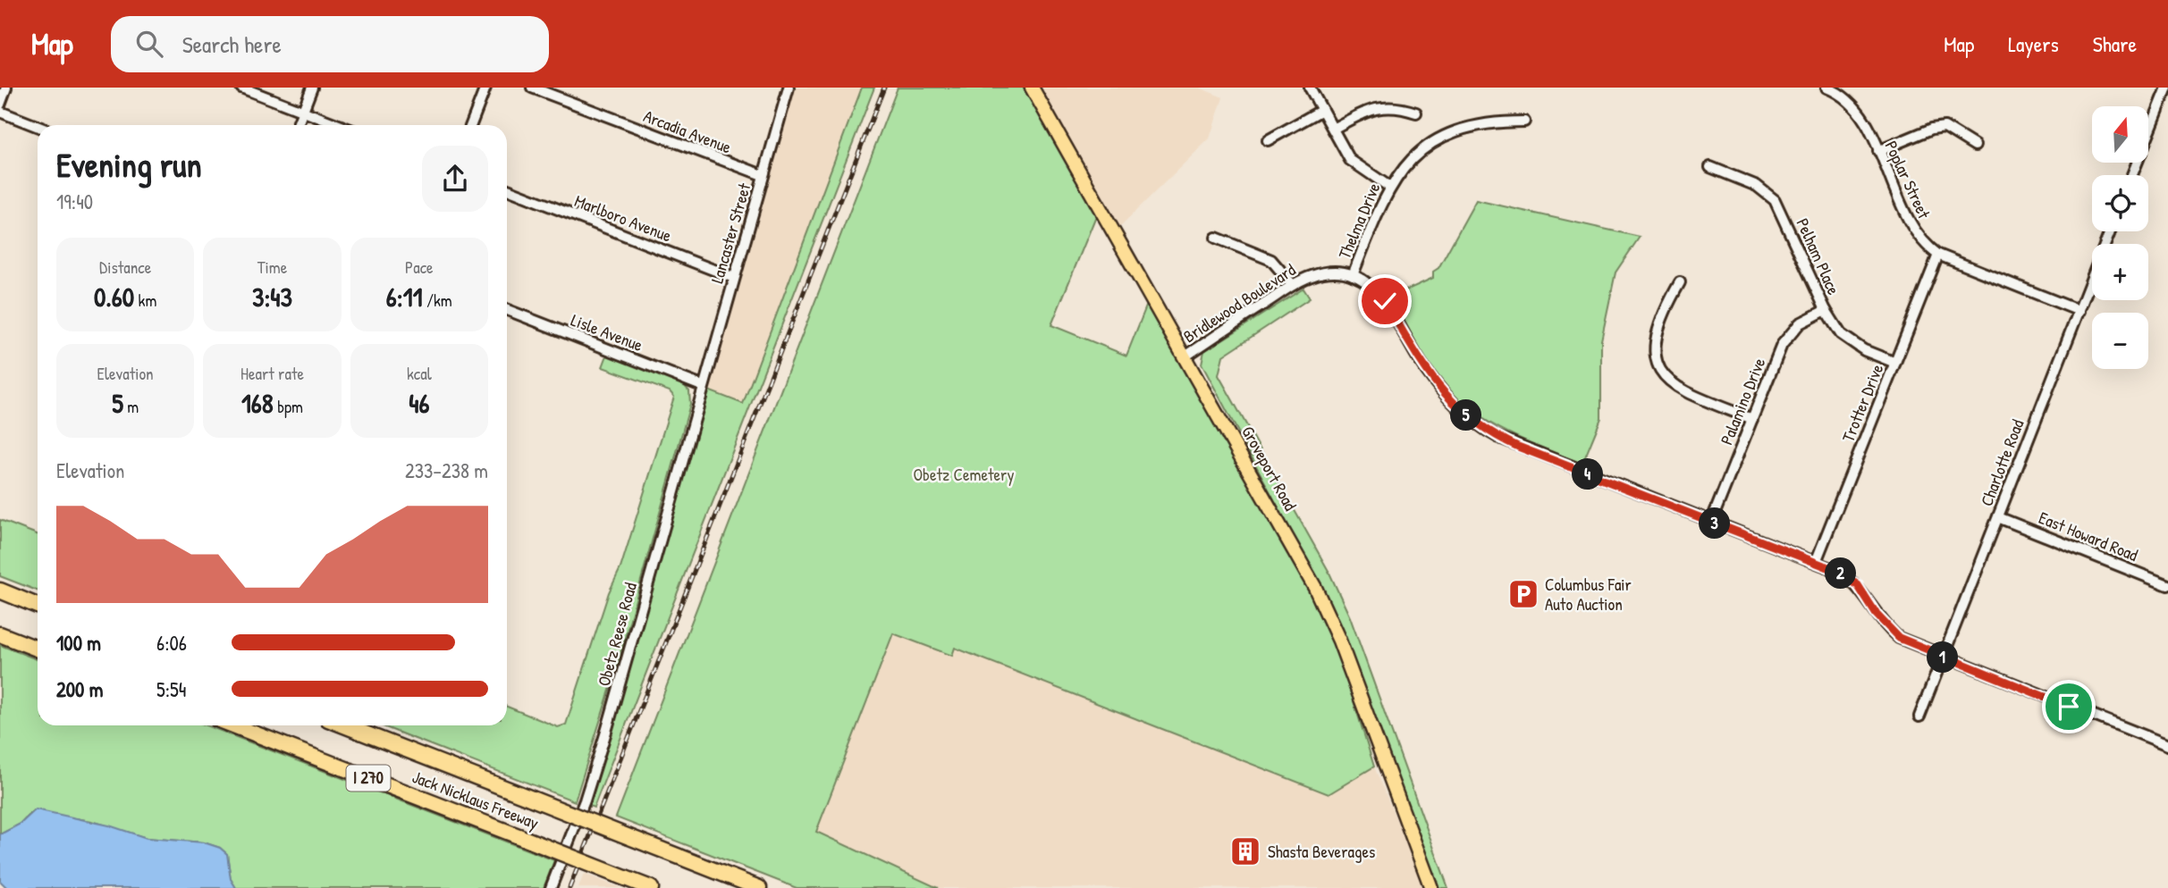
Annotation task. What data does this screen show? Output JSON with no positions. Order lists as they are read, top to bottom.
{
  "streets": {
    "highway": ["I 270", "Jack Nicklaus Freeway"],
    "main road": ["Groveport Road"],
    "street": [
      "Arcadia Avenue",
      "Poplar Street",
      "Marlboro Avenue",
      "Thelma Drive",
      "Lancaster Street",
      "Pelham Place",
      "Bridlewood Boulevard",
      "Lisle Avenue",
      "Palamino Drive",
      "Trotter Drive",
      "Charlotte Road",
      "East Howard Road",
      "Obetz Reese Road"
    ]
  },
  "crossings": [
    ["Arcadia Avenue", "Lancaster Street"],
    ["Poplar Street", "Trotter Drive"],
    ["Poplar Street", "Charlotte Road"],
    ["Marlboro Avenue", "Lancaster Street"],
    ["Thelma Drive", "Bridlewood Boulevard"],
    ["Lancaster Street", "Lisle Avenue"],
    ["Lancaster Street", "Obetz Reese Road"],
    ["Pelham Place", "Palamino Drive"],
    ["Pelham Place", "Trotter Drive"],
    ["Bridlewood Boulevard", "Groveport Road"],
    ["Lisle Avenue", "Obetz Reese Road"],
    ["Charlotte Road", "East Howard Road"]
  ],
  "parks": ["Obetz Cemetery"],
  "places": {
    "parking": ["Columbus Fair Auto Auction"],
    "building": ["Shasta Beverages"]
  },
  "north": "top",
  "page": {
    "header": "Map",
    "search": "Search here",
    "nav": ["Map", "Layers", "Share"],
    "map_buttons": ["+", "−"],
    "heading": ["Evening run", "19:40"],
    "stats": [
      ["Distance", "0.60 km"],
      ["Time", "3:43"],
      ["Pace", "6:11 /km"],
      ["Elevation", "5 m"],
      ["Heart rate", "168 bpm"],
      ["kcal", "46"]
    ],
    "pins": [
      "5",
      "4",
      "3",
      "2",
      "1"
    ],
    "chart": ["Elevation", "233–238 m"],
    "list": [
      {
        "name": "100 m",
        "note": "6:06"
      },
      {
        "name": "200 m",
        "note": "5:54"
      }
    ]
  }
}
